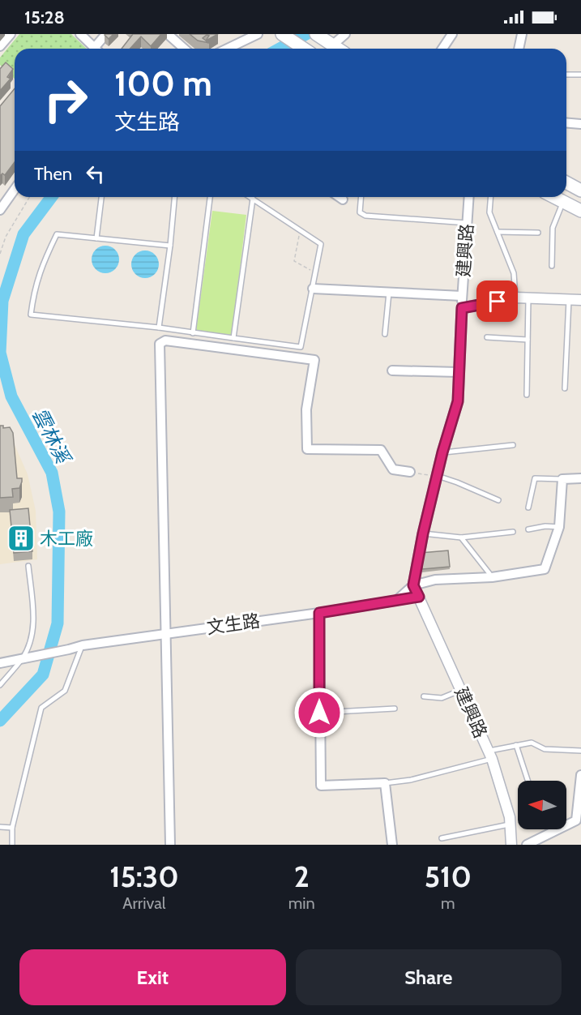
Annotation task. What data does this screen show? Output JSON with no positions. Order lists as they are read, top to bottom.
{
  "streets": {
    "street": ["建興路", "文生路"]
  },
  "crossings": [
    ["建興路", "文生路"]
  ],
  "water": ["雲林溪"],
  "places": {
    "building": ["木工廠"]
  },
  "north": "left",
  "page": {
    "status": "15:28",
    "turn": ["100 m", "文生路"],
    "then": "Then",
    "eta": [
      "15:30",
      "Arrival",
      "2",
      "min",
      "510",
      "m"
    ],
    "buttons": ["Exit", "Share"]
  }
}
